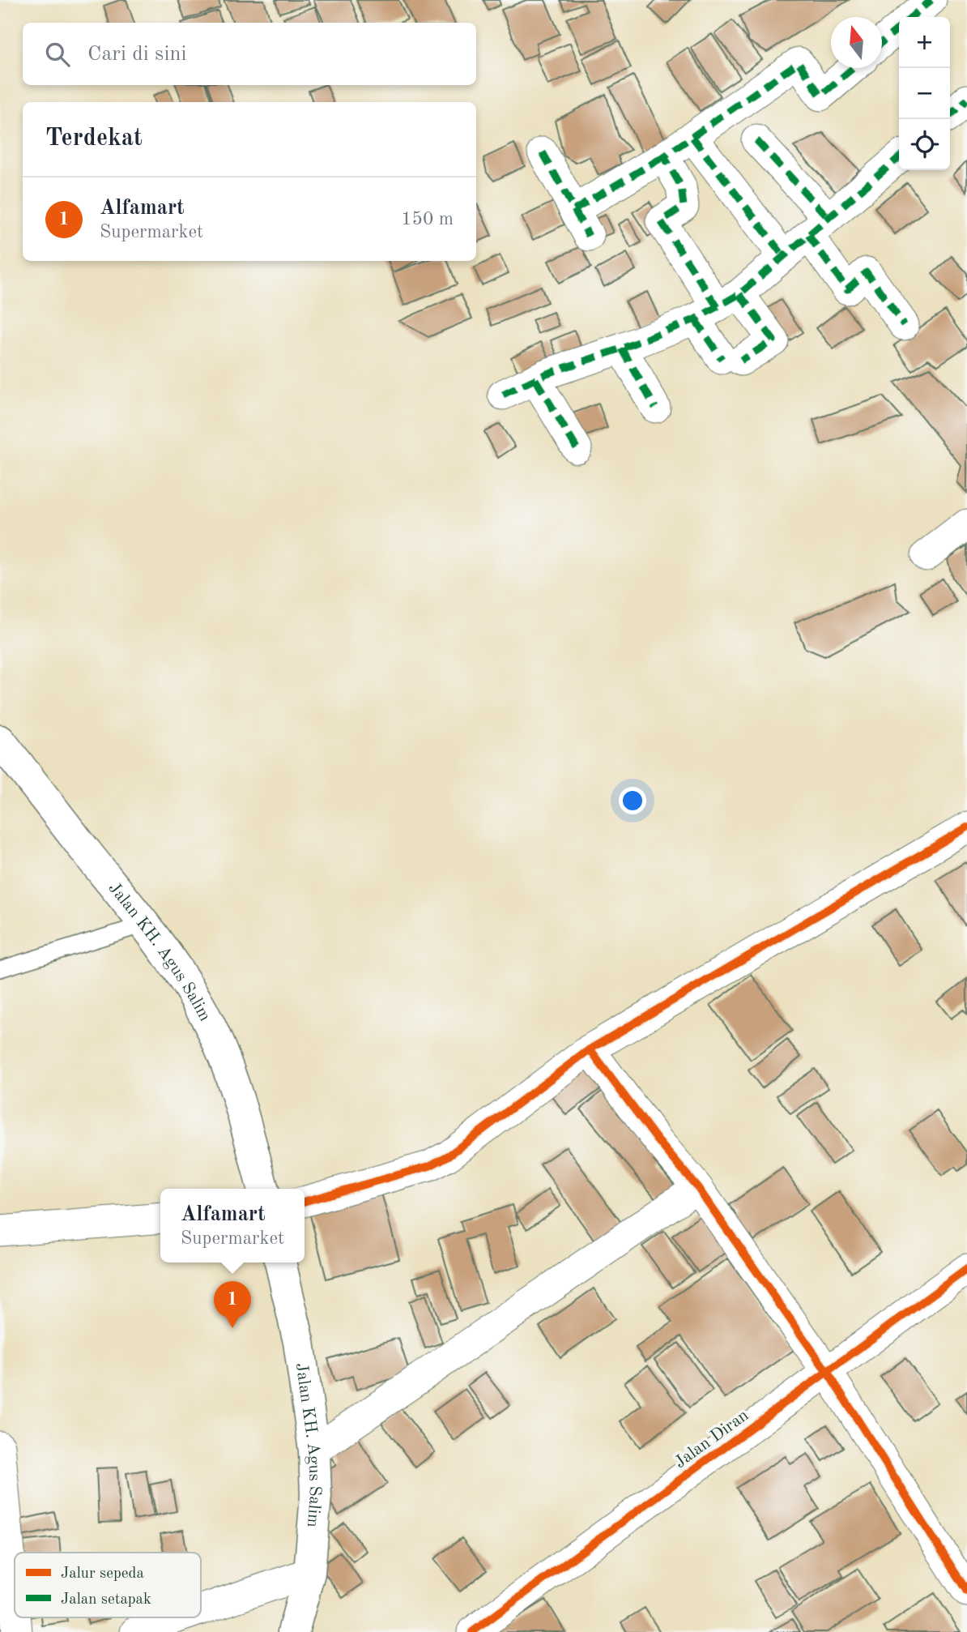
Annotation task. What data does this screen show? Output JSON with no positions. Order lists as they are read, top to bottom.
{
  "streets": {
    "street": ["Jalan KH. Agus Salim", "Jalan Diran"]
  },
  "legend": ["Jalur sepeda", "Jalan setapak"],
  "north": "top",
  "page": {
    "map_buttons": ["+", "−"],
    "search": "Cari di sini",
    "heading": "Terdekat",
    "list": [
      {
        "mark": "1",
        "name": "Alfamart",
        "note": "Supermarket",
        "value": "150 m"
      }
    ],
    "popup": ["Alfamart", "Supermarket"],
    "pins": "1"
  }
}
